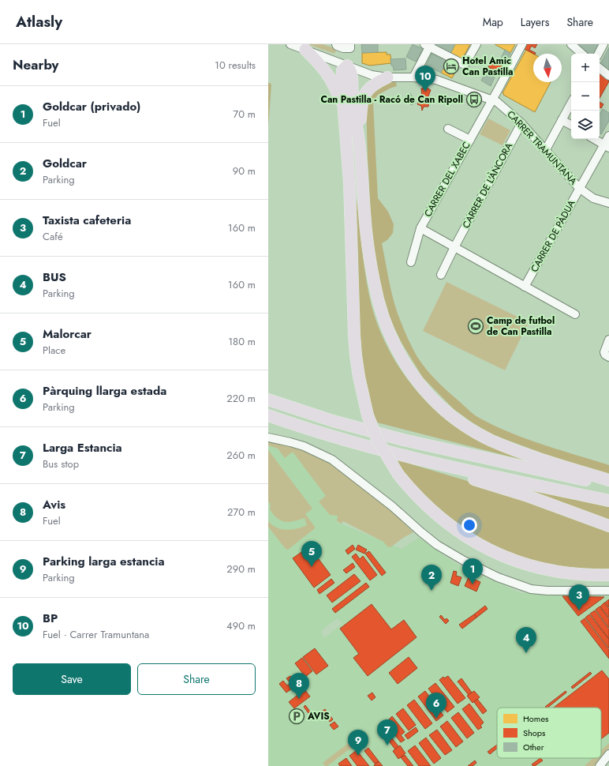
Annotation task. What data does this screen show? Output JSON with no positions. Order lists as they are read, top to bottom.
{
  "streets": {
    "street": [
      "CARRER TRAMUNTANA",
      "CARRER DEL XABEC",
      "CARRER DE L'ÀNCORA",
      "CARRER DE PÀDUA"
    ]
  },
  "crossings": [
    ["CARRER TRAMUNTANA", "CARRER DEL XABEC"],
    ["CARRER TRAMUNTANA", "CARRER DE L'ÀNCORA"],
    ["CARRER TRAMUNTANA", "CARRER DE PÀDUA"]
  ],
  "places": {
    "hotel": ["Hotel Amic Can Pastilla"],
    "bus stop": ["Can Pastilla - Racó de Can Ripoll"],
    "sports": ["Camp de futbol de Can Pastilla"],
    "parking": ["AVIS"]
  },
  "legend": ["Homes", "Shops", "Other"],
  "north": "bottom",
  "page": {
    "header": "Atlasly",
    "nav": ["Map", "Layers", "Share"],
    "heading": ["Nearby", "10 results"],
    "map_buttons": ["+", "−"],
    "pins": [
      "10",
      "5",
      "1",
      "2",
      "3",
      "4",
      "8",
      "6",
      "7",
      "9"
    ],
    "list": [
      {
        "mark": "1",
        "name": "Goldcar (privado)",
        "note": "Fuel",
        "value": "70 m"
      },
      {
        "mark": "2",
        "name": "Goldcar",
        "note": "Parking",
        "value": "90 m"
      },
      {
        "mark": "3",
        "name": "Taxista cafeteria",
        "note": "Café",
        "value": "160 m"
      },
      {
        "mark": "4",
        "name": "BUS",
        "note": "Parking",
        "value": "160 m"
      },
      {
        "mark": "5",
        "name": "Malorcar",
        "note": "Place",
        "value": "180 m"
      },
      {
        "mark": "6",
        "name": "Pàrquing llarga estada",
        "note": "Parking",
        "value": "220 m"
      },
      {
        "mark": "7",
        "name": "Larga Estancia",
        "note": "Bus stop",
        "value": "260 m"
      },
      {
        "mark": "8",
        "name": "Avis",
        "note": "Fuel",
        "value": "270 m"
      },
      {
        "mark": "9",
        "name": "Parking larga estancia",
        "note": "Parking",
        "value": "290 m"
      },
      {
        "mark": "10",
        "name": "BP",
        "note": "Fuel · Carrer Tramuntana",
        "value": "490 m"
      }
    ],
    "buttons": ["Save", "Share"]
  }
}
